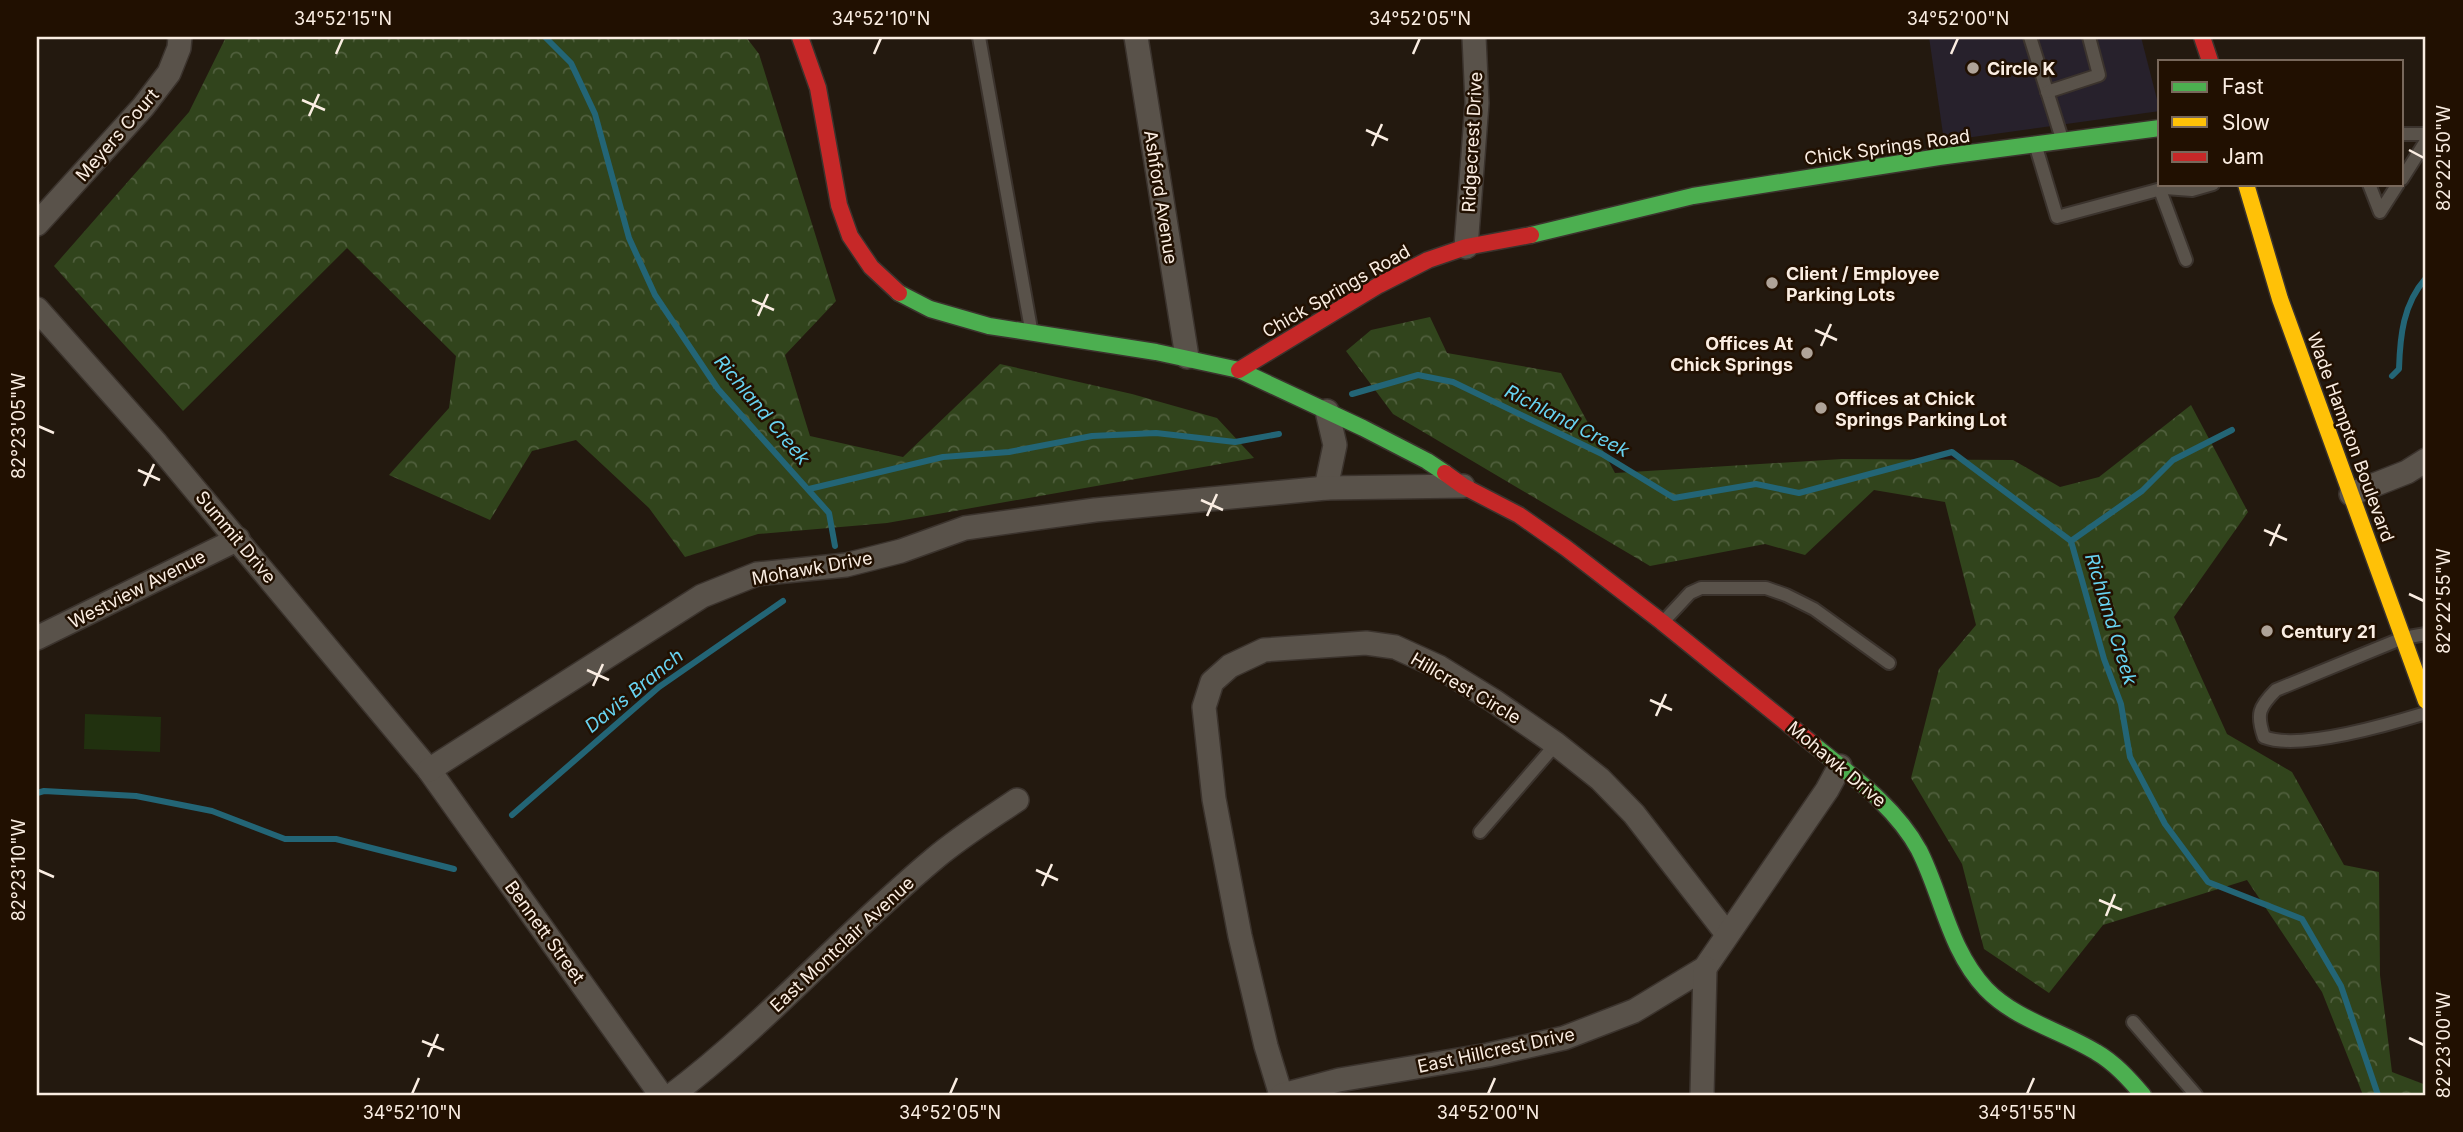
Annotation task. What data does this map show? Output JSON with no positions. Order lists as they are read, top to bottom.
{
  "streets": {
    "street": [
      "Meyers Court",
      "Ridgecrest Drive",
      "Chick Springs Road",
      "Ashford Avenue",
      "Wade Hampton Boulevard",
      "Summit Drive",
      "Mohawk Drive",
      "Westview Avenue",
      "Hillcrest Circle",
      "Bennett Street",
      "East Montclair Avenue",
      "East Hillcrest Drive"
    ]
  },
  "crossings": [
    ["Ridgecrest Drive", "Chick Springs Road"],
    ["Chick Springs Road", "Mohawk Drive"],
    ["Summit Drive", "Mohawk Drive"],
    ["Summit Drive", "Westview Avenue"],
    ["Summit Drive", "Bennett Street"],
    ["Mohawk Drive", "Bennett Street"],
    ["Mohawk Drive", "East Hillcrest Drive"],
    ["Hillcrest Circle", "East Hillcrest Drive"]
  ],
  "water": ["Richland Creek", "Davis Branch"],
  "places": [
    "Circle K",
    "Client / Employee Parking Lots",
    "Offices At Chick Springs",
    "Offices at Chick Springs Parking Lot",
    "Century 21"
  ],
  "legend": ["Fast", "Slow", "Jam"],
  "coordinates": [
    "34°52'15\"N",
    "34°52'10\"N",
    "34°52'05\"N",
    "34°52'00\"N",
    "82°22'50\"W",
    "82°23'05\"W",
    "82°22'55\"W",
    "82°23'10\"W",
    "82°23'00\"W",
    "34°51'55\"N"
  ]
}
